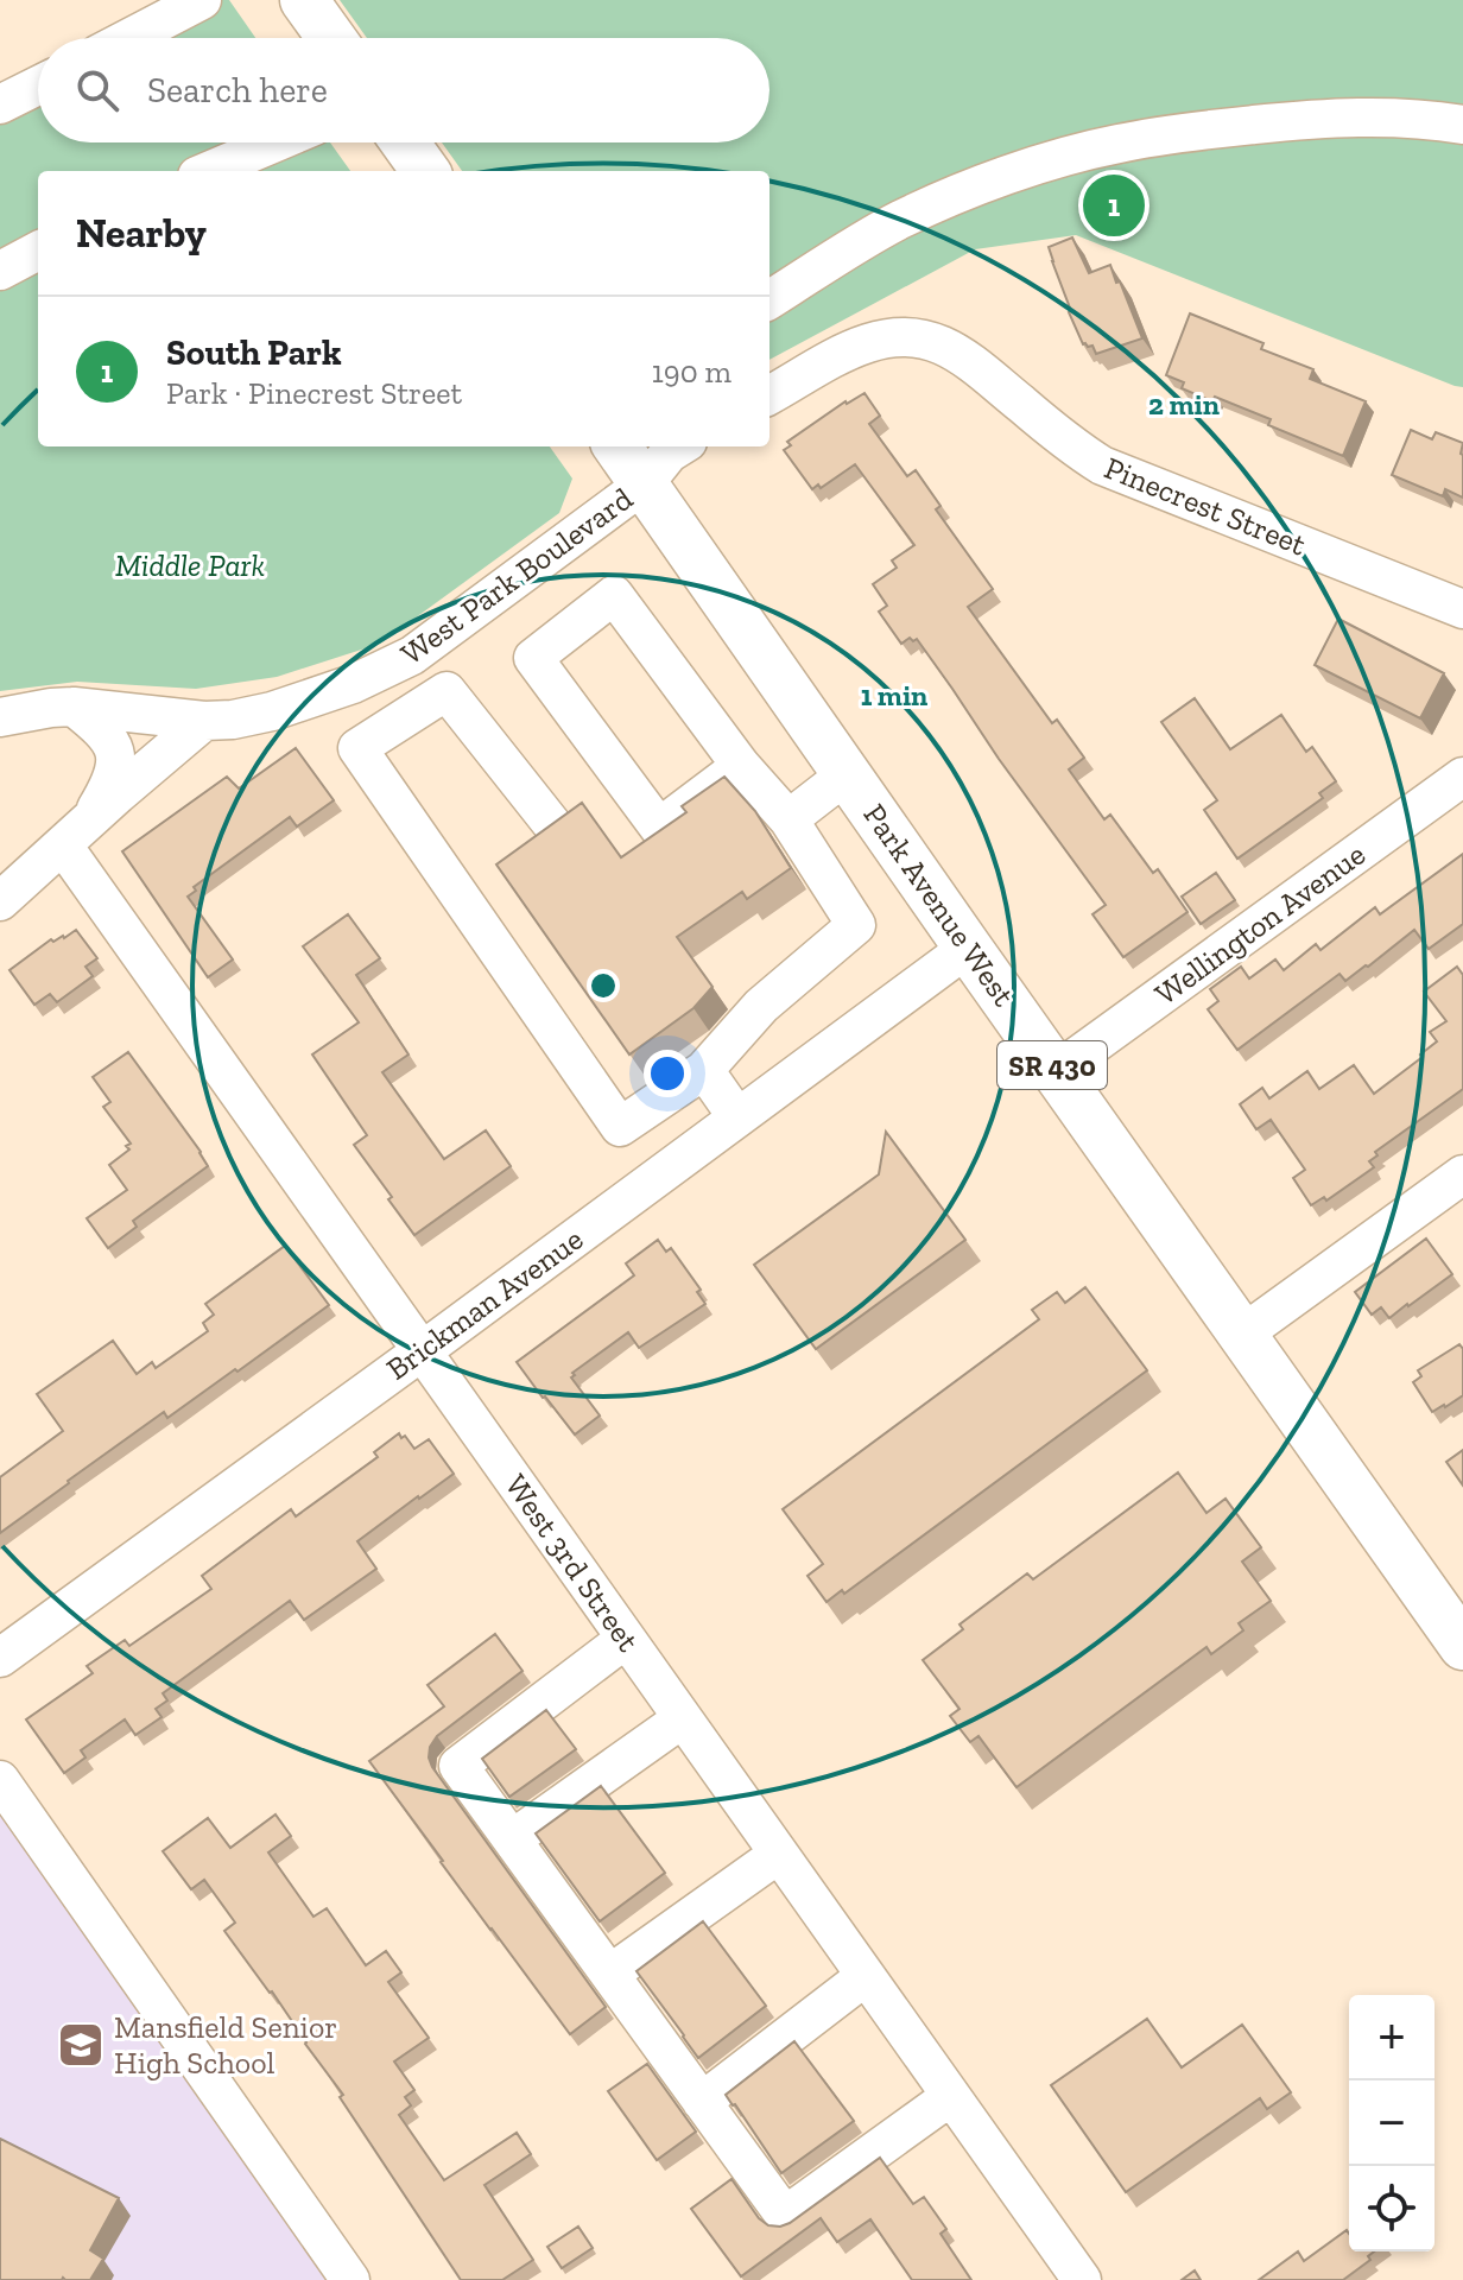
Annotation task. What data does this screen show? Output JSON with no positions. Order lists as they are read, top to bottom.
{
  "streets": {
    "main road": ["Park Avenue West", "SR 430"],
    "street": [
      "Pinecrest Street",
      "West Park Boulevard",
      "Wellington Avenue",
      "Brickman Avenue",
      "West 3rd Street"
    ]
  },
  "crossings": [
    ["West Park Boulevard", "Park Avenue West"],
    ["Park Avenue West", "Wellington Avenue"],
    ["Park Avenue West", "Brickman Avenue"],
    ["Brickman Avenue", "West 3rd Street"]
  ],
  "parks": ["Middle Park"],
  "places": {
    "school or university": ["Mansfield Senior High School"]
  },
  "page": {
    "search": "Search here",
    "pins": "1",
    "heading": "Nearby",
    "list": [
      {
        "mark": "1",
        "name": "South Park",
        "note": "Park · Pinecrest Street",
        "value": "190 m"
      }
    ],
    "map_buttons": ["+", "−"]
  },
  "rings": ["2 min", "1 min"]
}
